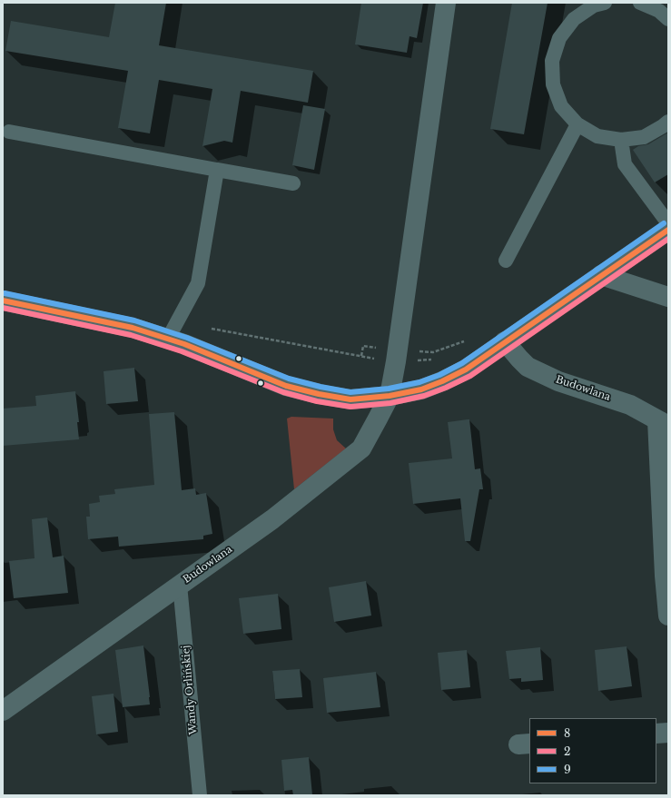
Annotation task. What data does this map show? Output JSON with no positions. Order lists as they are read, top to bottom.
{
  "streets": {
    "street": ["Budowlana"],
    "lane": ["Wandy Orlińskiej"]
  },
  "crossings": [
    ["Budowlana", "Wandy Orlińskiej"]
  ],
  "lines": ["transit line 9", "transit line 8", "transit line 2"],
  "legend": ["8", "2", "9"]
}
